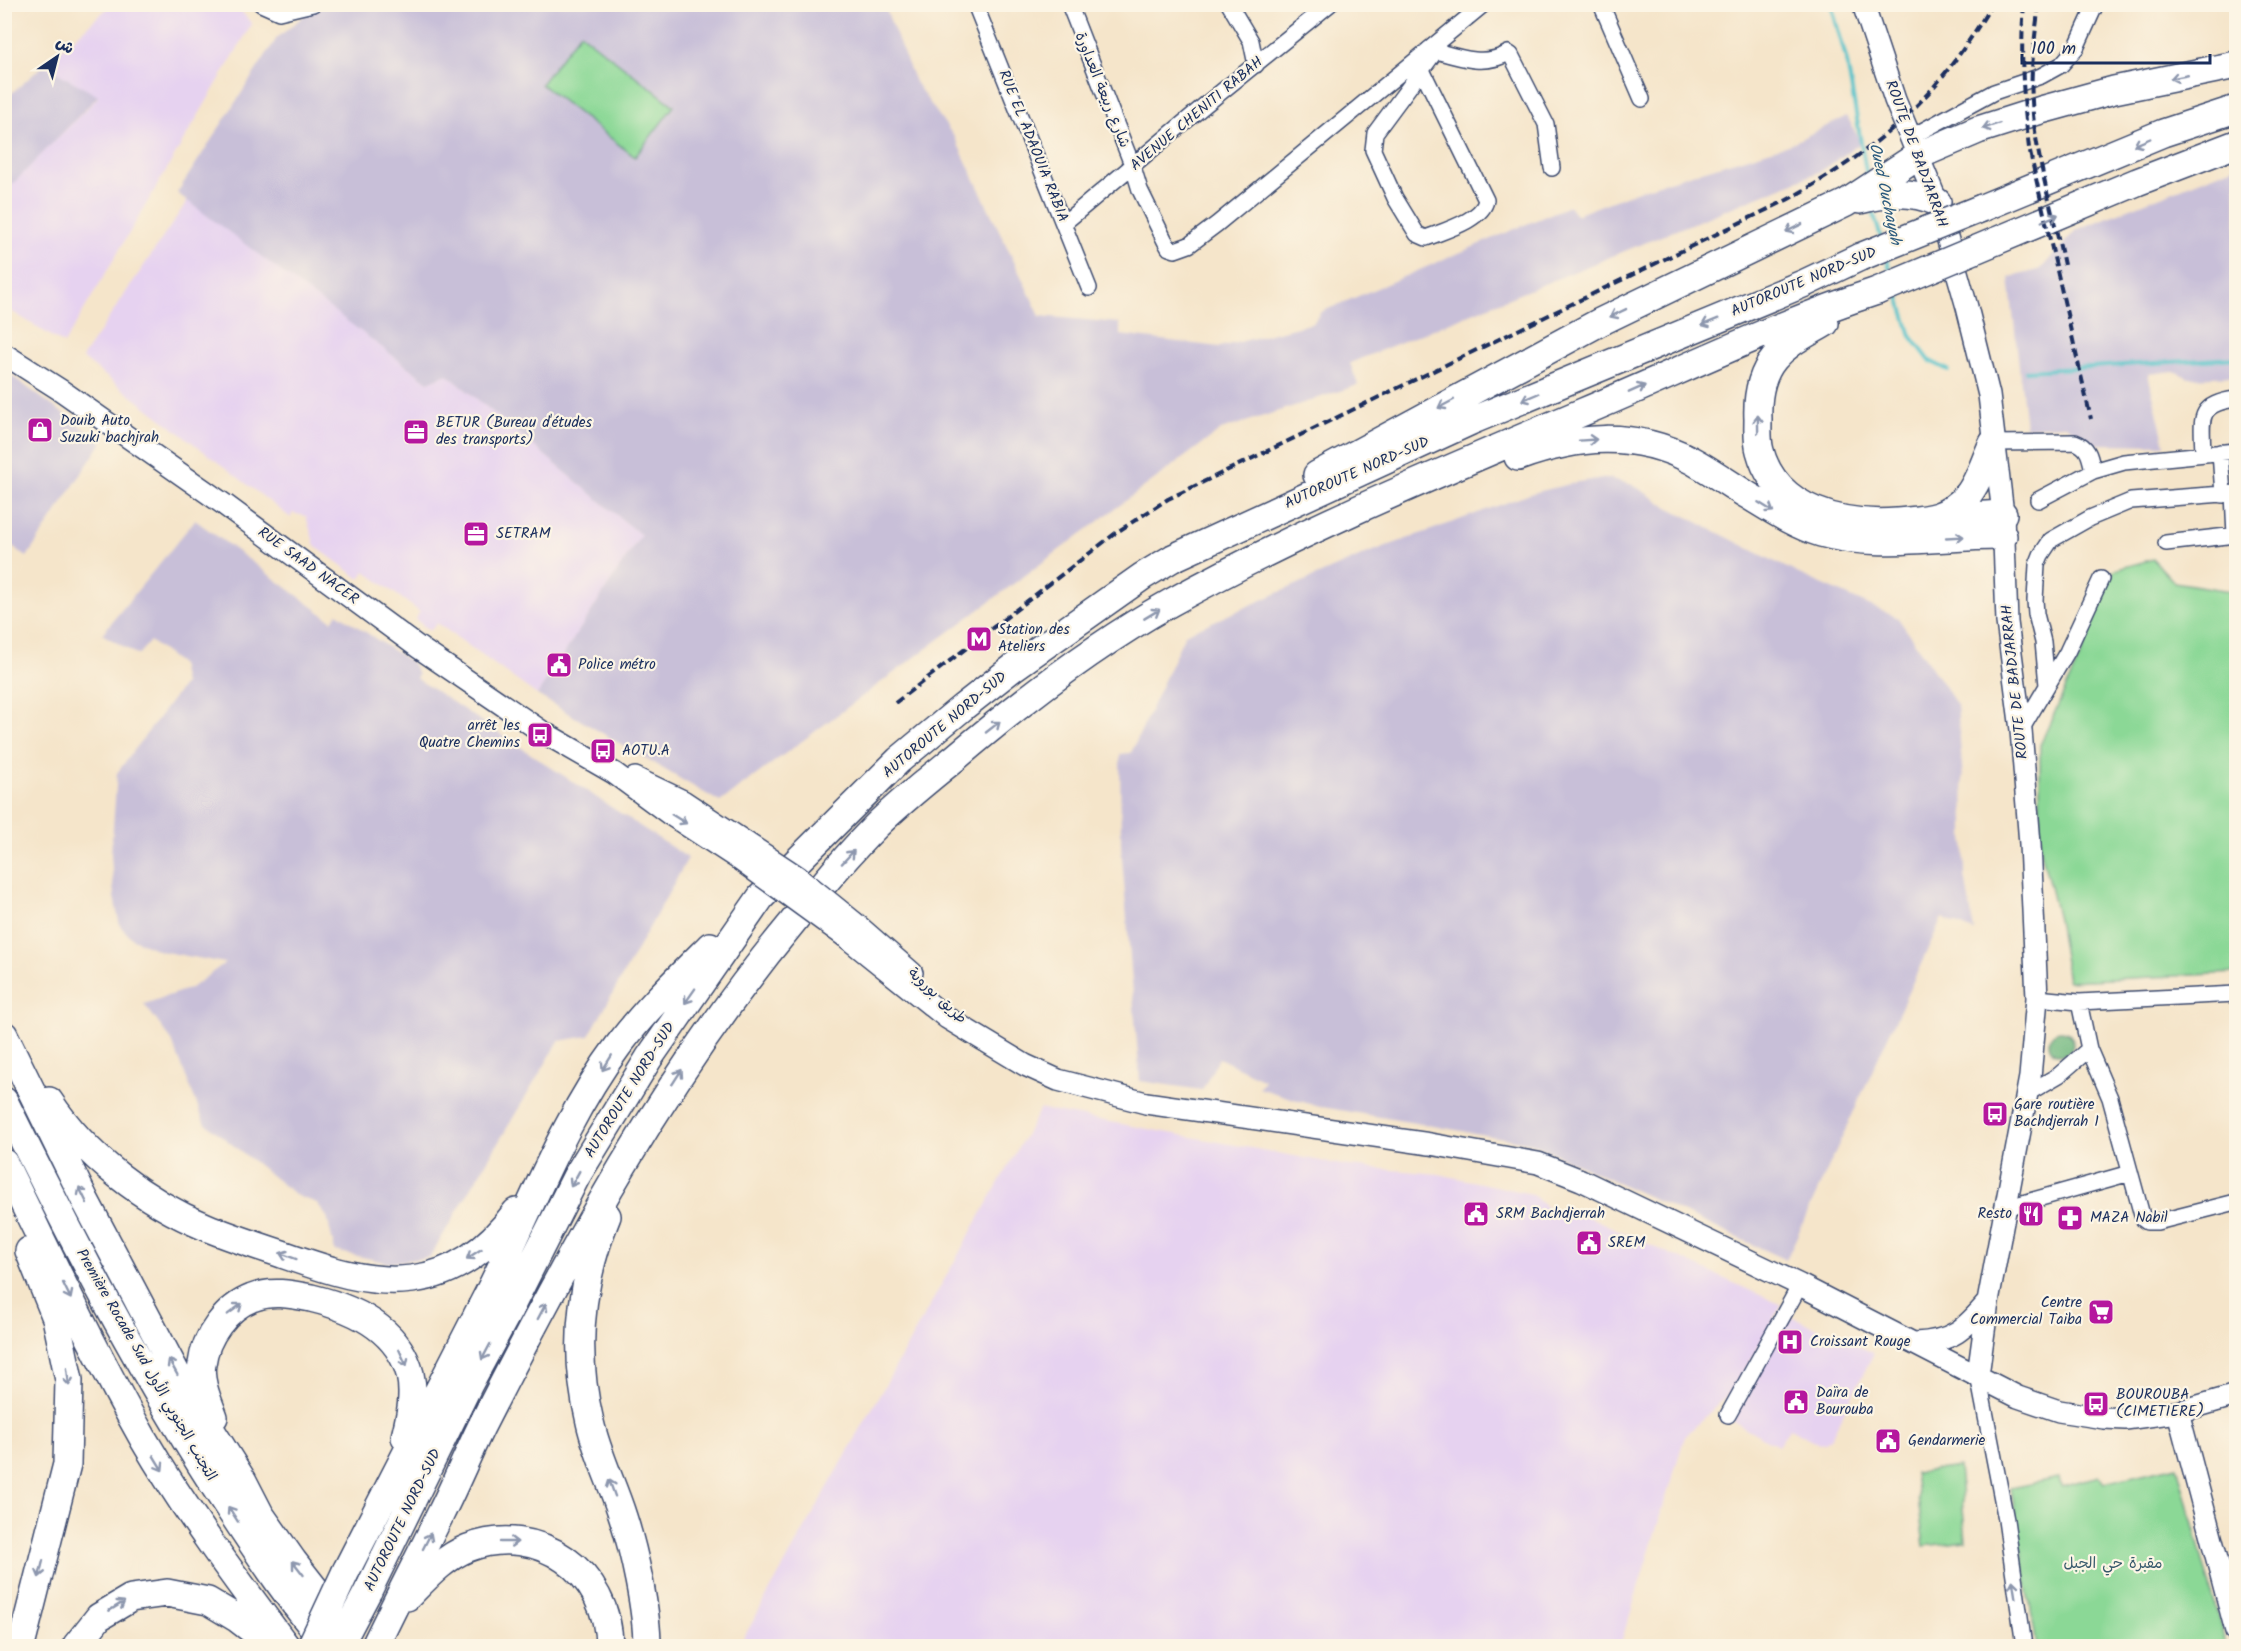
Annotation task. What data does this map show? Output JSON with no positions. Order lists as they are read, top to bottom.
{
  "streets": {
    "highway": ["AUTOROUTE NORD-SUD", "Première Rocade Sud التجنب الجنوبي الأول"],
    "main road": ["ROUTE DE BADJARRAH", "RUE SAAD NACER", "طريق بوروبة"],
    "street": ["شارع ربيعة العداورة", "AVENUE CHENITI RABAH", "RUE EL ADAOUIA RABIA"]
  },
  "crossings": [
    ["شارع ربيعة العداورة", "AVENUE CHENITI RABAH"],
    ["AVENUE CHENITI RABAH", "RUE EL ADAOUIA RABIA"],
    ["ROUTE DE BADJARRAH", "طريق بوروبة"],
    ["RUE SAAD NACER", "طريق بوروبة"]
  ],
  "water": ["Oued Ouchayah"],
  "parks": ["مقبرة حي الجبل"],
  "places": {
    "shop": ["Douib Auto Suzuki bachjrah"],
    "office": ["BETUR (Bureau d'études des transports)", "SETRAM"],
    "metro station": ["Station des Ateliers"],
    "public building": [
      "Police métro",
      "SRM Bachdjerrah",
      "SREM",
      "Daïra de Bourouba",
      "Gendarmerie"
    ],
    "bus stop": [
      "arrêt les Quatre Chemins",
      "AOTU.A",
      "Gare routière Bachdjerrah 1",
      "BOUROUBA (CIMETIERE)"
    ],
    "restaurant": ["Resto"],
    "pharmacy": ["MAZA Nabil"],
    "supermarket": ["Centre Commercial Taiba"],
    "hospital": ["Croissant Rouge"]
  },
  "scale_bar": "100 m",
  "north": "top right"
}
